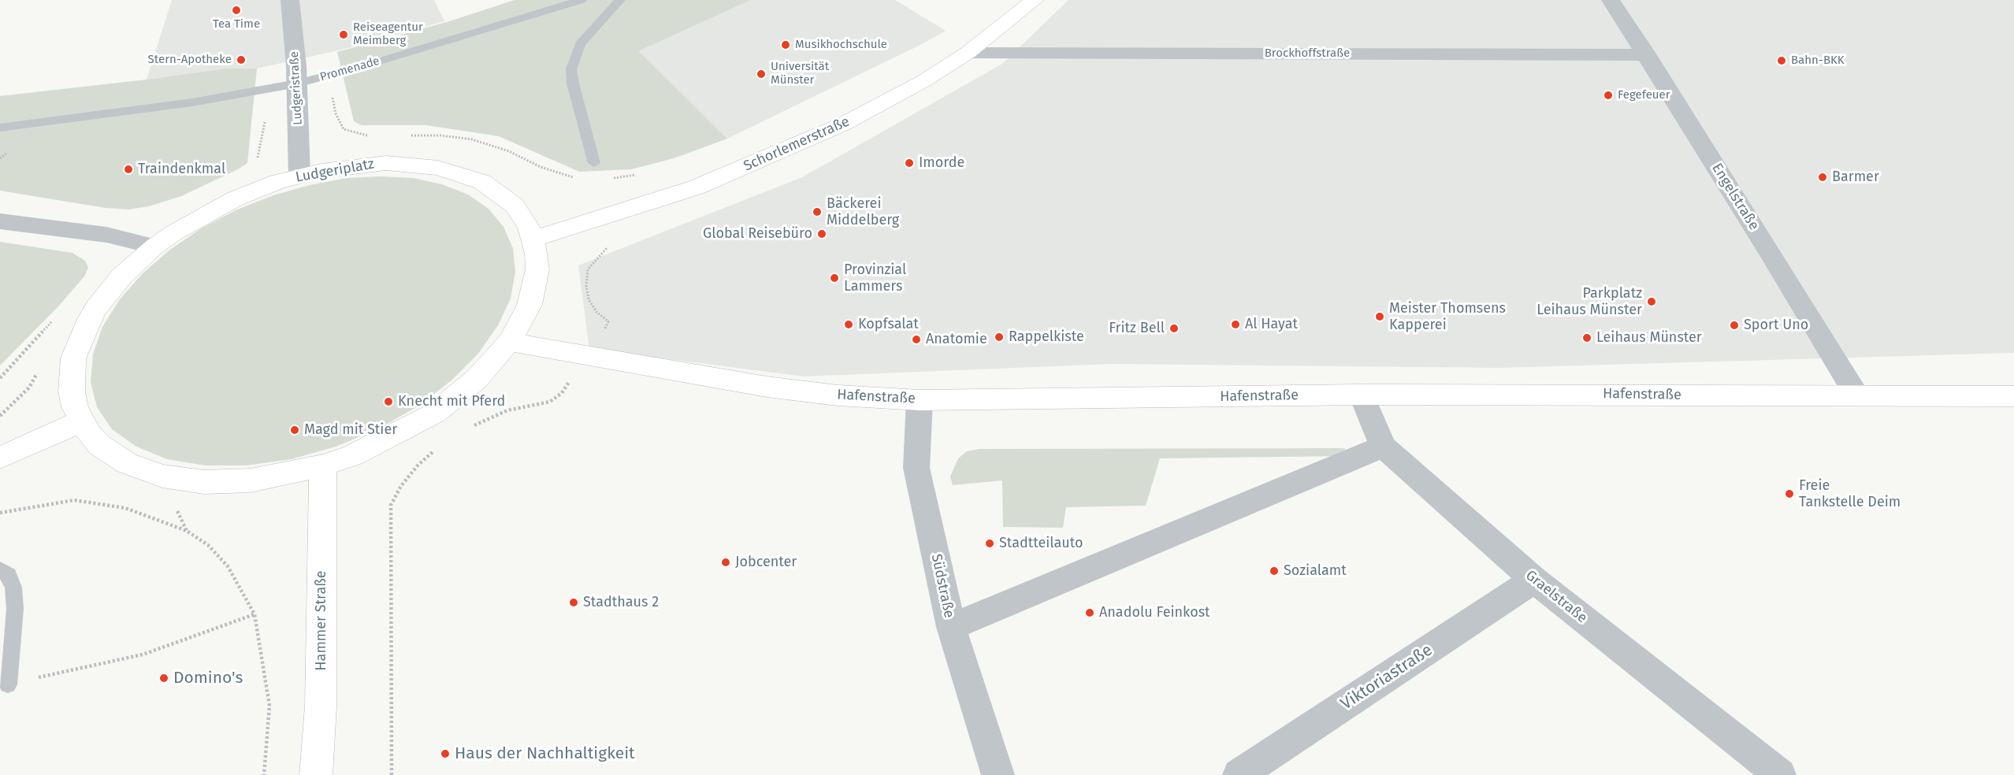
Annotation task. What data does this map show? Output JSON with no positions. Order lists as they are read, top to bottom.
{
  "streets": {
    "main road": [
      "Schorlemerstraße",
      "Ludgeriplatz",
      "Hafenstraße",
      "Hammer Straße"
    ],
    "street": [
      "Brockhoffstraße",
      "Ludgeristraße",
      "Engelstraße",
      "Südstraße",
      "Graelstraße",
      "Viktoriastraße"
    ],
    "lane": ["Promenade"]
  },
  "crossings": [
    ["Brockhoffstraße", "Schorlemerstraße"],
    ["Brockhoffstraße", "Engelstraße"],
    ["Promenade", "Ludgeristraße"],
    ["Ludgeristraße", "Ludgeriplatz"],
    ["Schorlemerstraße", "Ludgeriplatz"],
    ["Ludgeriplatz", "Hafenstraße"],
    ["Ludgeriplatz", "Hammer Straße"],
    ["Engelstraße", "Hafenstraße"],
    ["Hafenstraße", "Südstraße"],
    ["Hafenstraße", "Graelstraße"],
    ["Graelstraße", "Viktoriastraße"]
  ],
  "places": [
    "Tea Time",
    "Reiseagentur Meimberg",
    "Musikhochschule",
    "Stern-Apotheke",
    "Bahn-BKK",
    "Universität Münster",
    "Fegefeuer",
    "Imorde",
    "Traindenkmal",
    "Barmer",
    "Bäckerei Middelberg",
    "Global Reisebüro",
    "Provinzial Lammers",
    "Parkplatz Leihaus Münster",
    "Meister Thomsens Kapperei",
    "Kopfsalat",
    "Al Hayat",
    "Sport Uno",
    "Fritz Bell",
    "Rappelkiste",
    "Leihaus Münster",
    "Anatomie",
    "Knecht mit Pferd",
    "Magd mit Stier",
    "Freie Tankstelle Deim",
    "Stadtteilauto",
    "Jobcenter",
    "Sozialamt",
    "Stadthaus 2",
    "Anadolu Feinkost",
    "Domino's",
    "Haus der Nachhaltigkeit"
  ]
}
